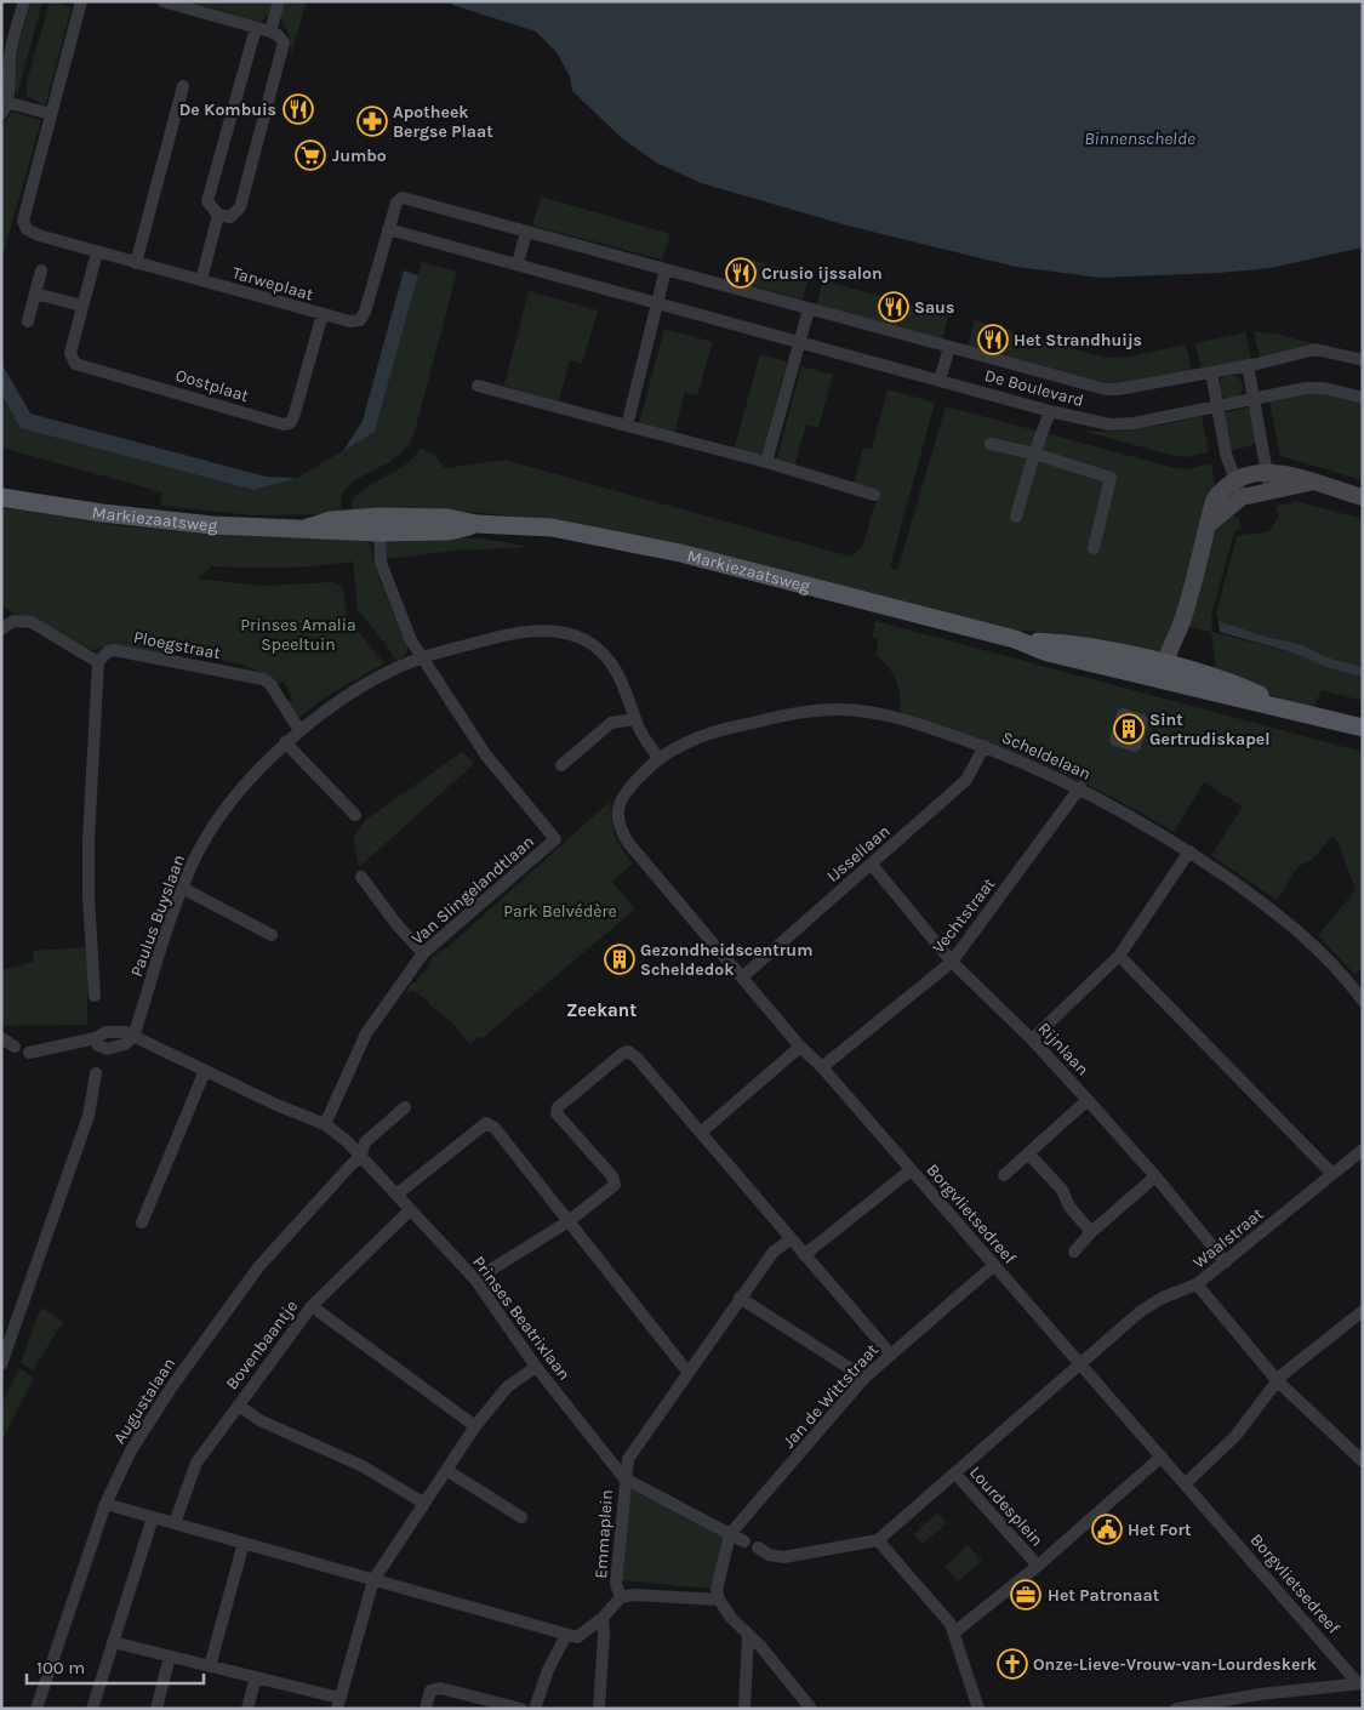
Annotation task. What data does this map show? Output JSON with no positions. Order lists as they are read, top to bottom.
{
  "streets": {
    "main road": ["Markiezaatsweg"],
    "street": [
      "Tarweplaat",
      "Oostplaat",
      "De Boulevard",
      "Ploegstraat",
      "Scheldelaan",
      "IJssellaan",
      "Van Slingelandtlaan",
      "Paulus Buyslaan",
      "Vechtstraat",
      "Rijnlaan",
      "Borgvlietsedreef",
      "Waalstraat",
      "Prinses Beatrixlaan",
      "Bovenbaantje",
      "Jan de Wittstraat",
      "Augustalaan",
      "Lourdesplein",
      "Emmaplein"
    ]
  },
  "crossings": [
    ["Tarweplaat", "Oostplaat"],
    ["Tarweplaat", "De Boulevard"],
    ["Ploegstraat", "Paulus Buyslaan"],
    ["Scheldelaan", "IJssellaan"],
    ["Scheldelaan", "Paulus Buyslaan"],
    ["Scheldelaan", "Vechtstraat"],
    ["Scheldelaan", "Borgvlietsedreef"],
    ["IJssellaan", "Rijnlaan"],
    ["IJssellaan", "Borgvlietsedreef"],
    ["Van Slingelandtlaan", "Paulus Buyslaan"],
    ["Van Slingelandtlaan", "Prinses Beatrixlaan"],
    ["Paulus Buyslaan", "Borgvlietsedreef"],
    ["Paulus Buyslaan", "Prinses Beatrixlaan"],
    ["Vechtstraat", "Rijnlaan"],
    ["Vechtstraat", "Borgvlietsedreef"],
    ["Rijnlaan", "Waalstraat"],
    ["Borgvlietsedreef", "Waalstraat"],
    ["Borgvlietsedreef", "Jan de Wittstraat"],
    ["Waalstraat", "Lourdesplein"],
    ["Prinses Beatrixlaan", "Bovenbaantje"],
    ["Prinses Beatrixlaan", "Augustalaan"],
    ["Prinses Beatrixlaan", "Emmaplein"],
    ["Jan de Wittstraat", "Emmaplein"]
  ],
  "districts": ["Zeekant"],
  "water": ["Binnenschelde"],
  "parks": ["Prinses Amalia Speeltuin", "Park Belvédère"],
  "places": {
    "restaurant": [
      "De Kombuis",
      "Crusio ijssalon",
      "Saus",
      "Het Strandhuijs"
    ],
    "pharmacy": ["Apotheek Bergse Plaat"],
    "supermarket": ["Jumbo"],
    "building": ["Sint Gertrudiskapel", "Gezondheidscentrum Scheldedok"],
    "public building": ["Het Fort"],
    "office": ["Het Patronaat"],
    "church": ["Onze-Lieve-Vrouw-van-Lourdeskerk"]
  },
  "scale_bar": "100 m"
}
